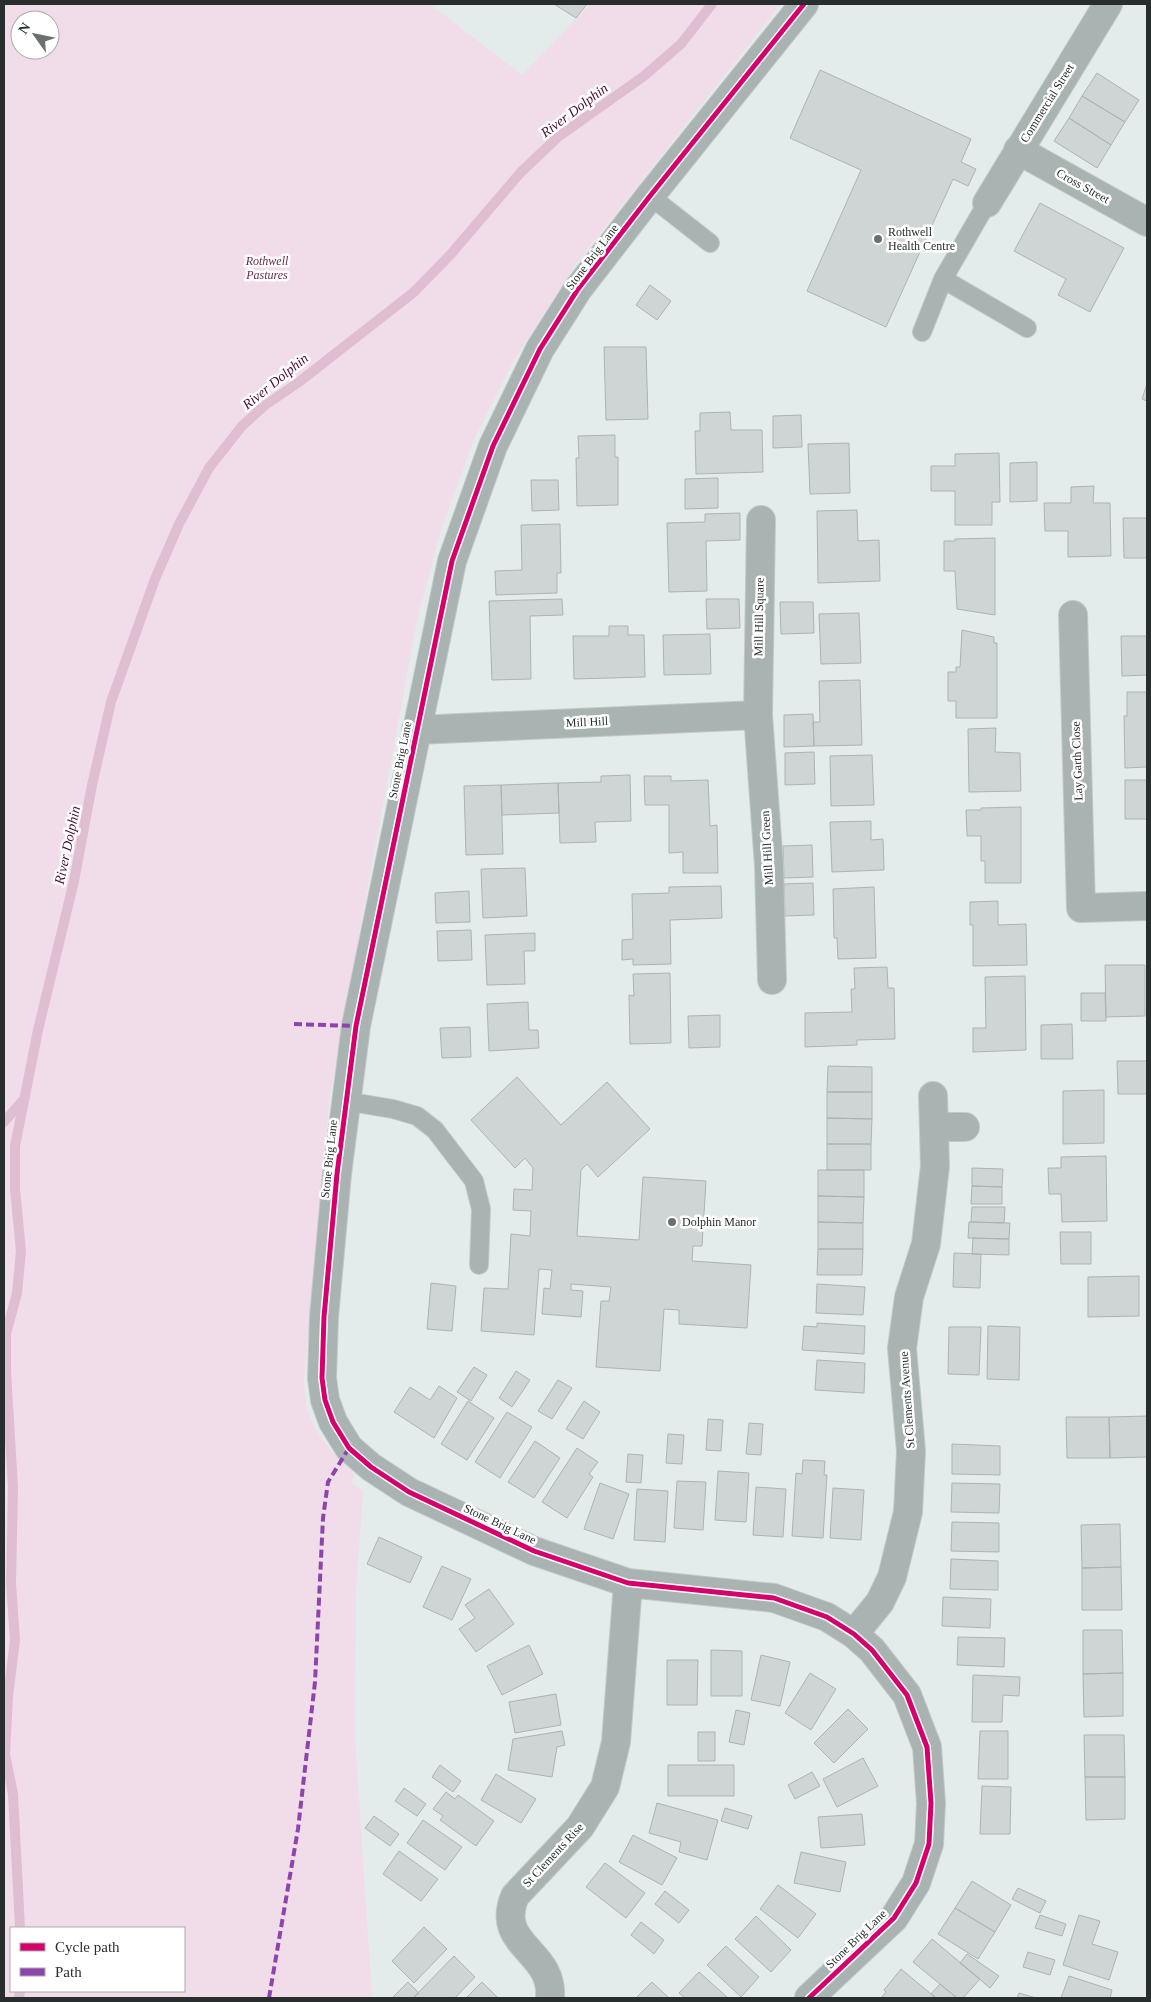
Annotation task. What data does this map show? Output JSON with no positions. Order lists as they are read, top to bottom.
{
  "streets": {
    "street": [
      "Commercial Street",
      "Cross Street",
      "Stone Brig Lane",
      "Mill Hill Square",
      "Mill Hill",
      "Lay Garth Close",
      "Mill Hill Green",
      "St Clements Avenue",
      "St Clements Rise"
    ]
  },
  "crossings": [
    ["Commercial Street", "Cross Street"],
    ["Stone Brig Lane", "Mill Hill"],
    ["Stone Brig Lane", "St Clements Avenue"],
    ["Stone Brig Lane", "St Clements Rise"],
    ["Mill Hill Square", "Mill Hill"],
    ["Mill Hill Square", "Mill Hill Green"],
    ["Mill Hill", "Mill Hill Green"]
  ],
  "water": ["River Dolphin"],
  "parks": ["Rothwell Pastures"],
  "places": ["Rothwell Health Centre", "Dolphin Manor"],
  "legend": ["Cycle path", "Path"],
  "north": "top left"
}
